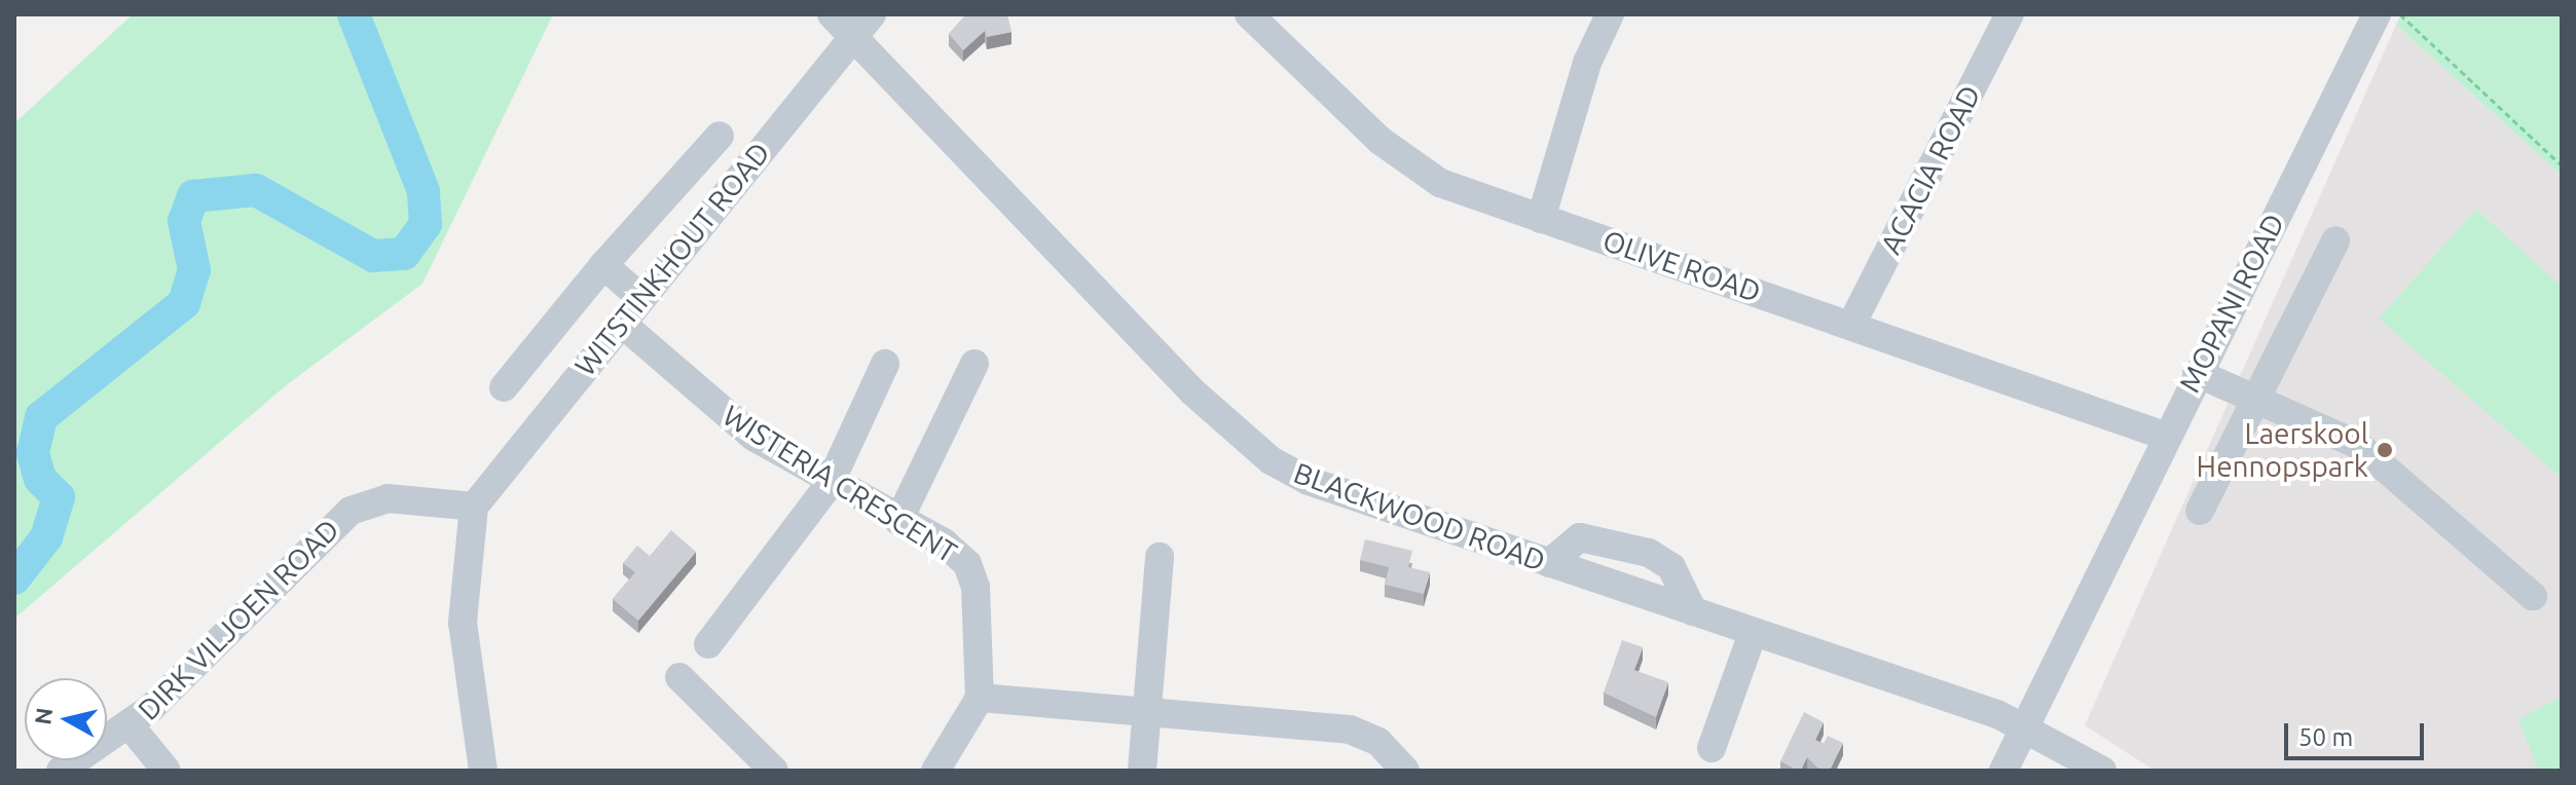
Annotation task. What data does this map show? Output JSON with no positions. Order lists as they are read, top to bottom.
{
  "streets": {
    "street": [
      "ACACIA ROAD",
      "WITSTINKHOUT ROAD",
      "OLIVE ROAD",
      "MOPANI ROAD",
      "WISTERIA CRESCENT",
      "BLACKWOOD ROAD",
      "DIRK VILJOEN ROAD"
    ]
  },
  "crossings": [
    ["ACACIA ROAD", "OLIVE ROAD"],
    ["WITSTINKHOUT ROAD", "WISTERIA CRESCENT"],
    ["WITSTINKHOUT ROAD", "BLACKWOOD ROAD"],
    ["WITSTINKHOUT ROAD", "DIRK VILJOEN ROAD"],
    ["OLIVE ROAD", "MOPANI ROAD"],
    ["MOPANI ROAD", "BLACKWOOD ROAD"]
  ],
  "places": ["Laerskool Hennopspark"],
  "scale_bar": "50 m",
  "north": "left"
}
